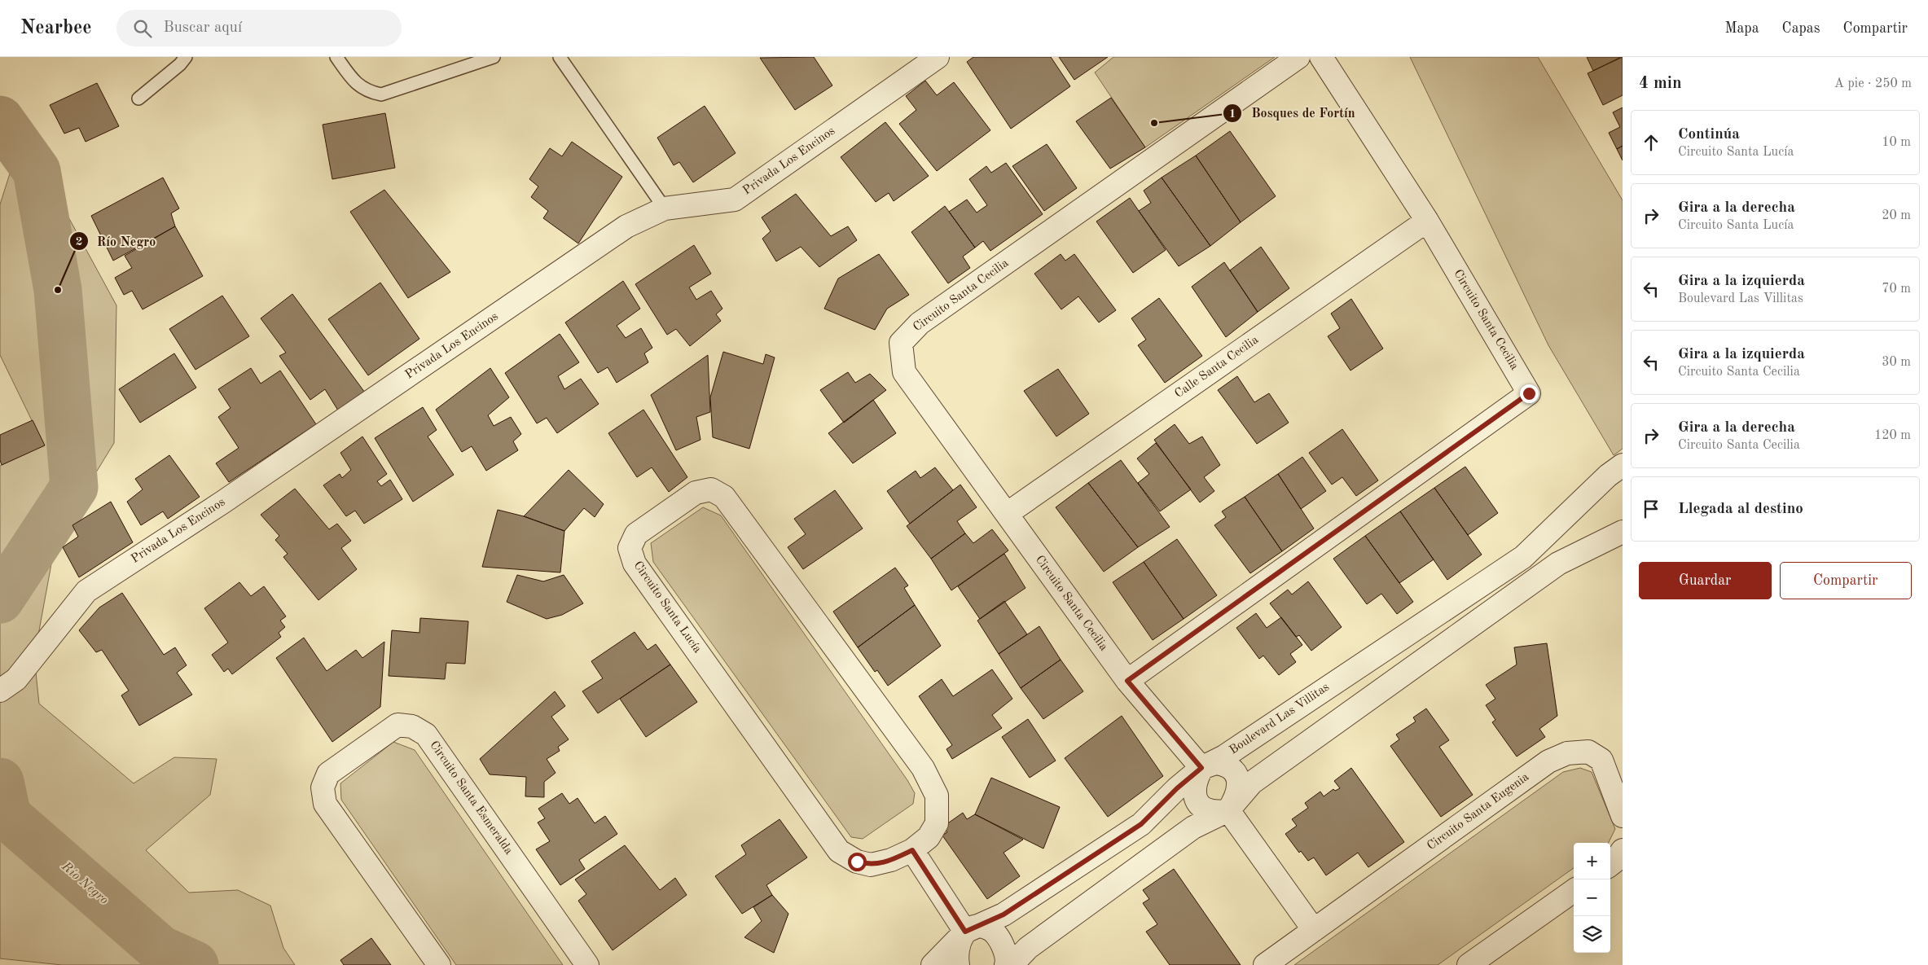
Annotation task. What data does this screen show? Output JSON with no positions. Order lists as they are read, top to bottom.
{
  "streets": {
    "street": [
      "Privada Los Encinos",
      "Circuito Santa Cecilia",
      "Calle Santa Cecilia",
      "Circuito Santa Lucía",
      "Boulevard Las Villitas",
      "Circuito Santa Esmeralda",
      "Circuito Santa Eugenia"
    ]
  },
  "crossings": [
    ["Circuito Santa Cecilia", "Calle Santa Cecilia"],
    ["Circuito Santa Cecilia", "Boulevard Las Villitas"]
  ],
  "water": ["Río Negro"],
  "places": ["Bosques de Fortín", "Río Negro"],
  "page": {
    "header": "Nearbee",
    "search": "Buscar aquí",
    "nav": ["Mapa", "Capas", "Compartir"],
    "heading": ["4 min", "A pie · 250 m"],
    "list": [
      ["Continúa", "Circuito Santa Lucía", "10 m"],
      ["Gira a la derecha", "Circuito Santa Lucía", "20 m"],
      ["Gira a la izquierda", "Boulevard Las Villitas", "70 m"],
      ["Gira a la izquierda", "Circuito Santa Cecilia", "30 m"],
      ["Gira a la derecha", "Circuito Santa Cecilia", "120 m"],
      "Llegada al destino"
    ],
    "buttons": ["Guardar", "Compartir"],
    "map_buttons": ["+", "−"]
  }
}
